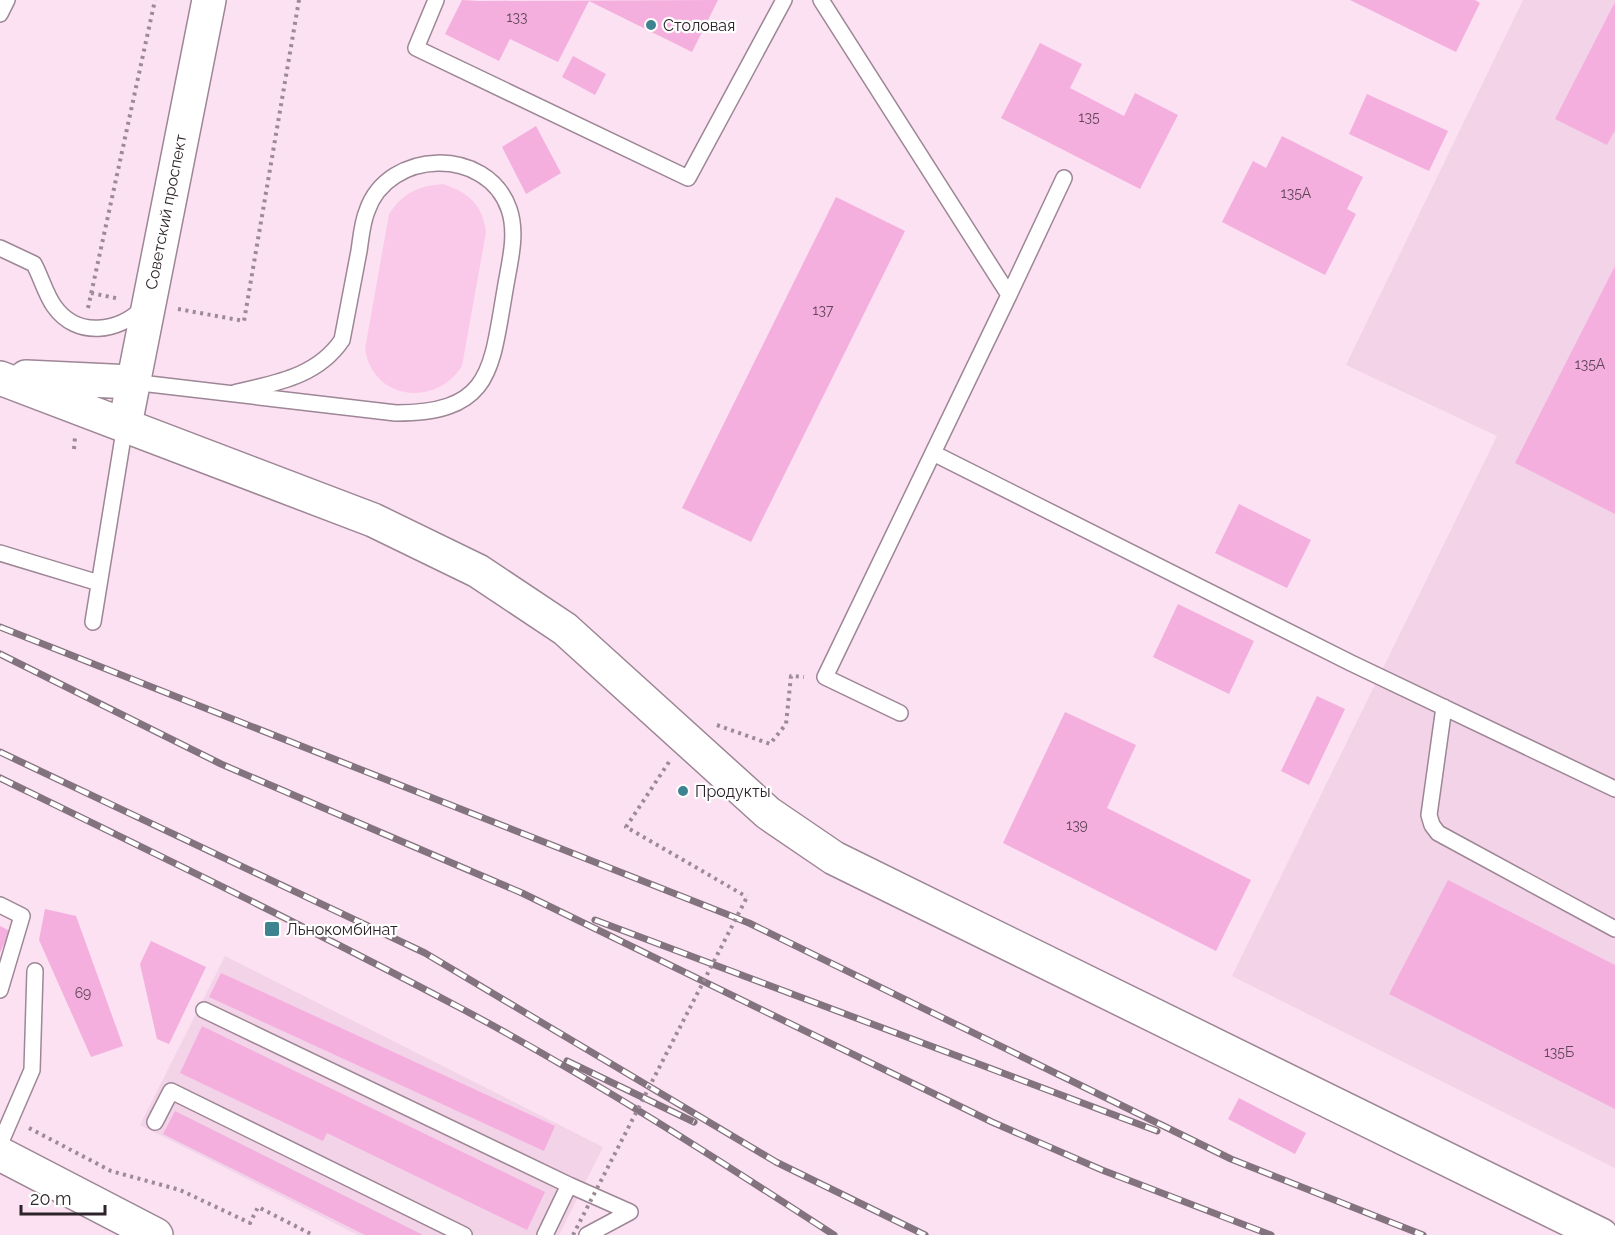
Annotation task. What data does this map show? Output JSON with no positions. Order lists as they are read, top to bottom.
{
  "streets": {
    "street": ["Советский проспект"]
  },
  "places": {
    "other": ["Столовая", "Продукты"],
    "transit": ["Льнокомбинат"]
  },
  "house_numbers": [
    "133",
    "135",
    "135А",
    "137",
    "135А",
    "139",
    "69",
    "135Б"
  ],
  "scale_bar": "20 m"
}
